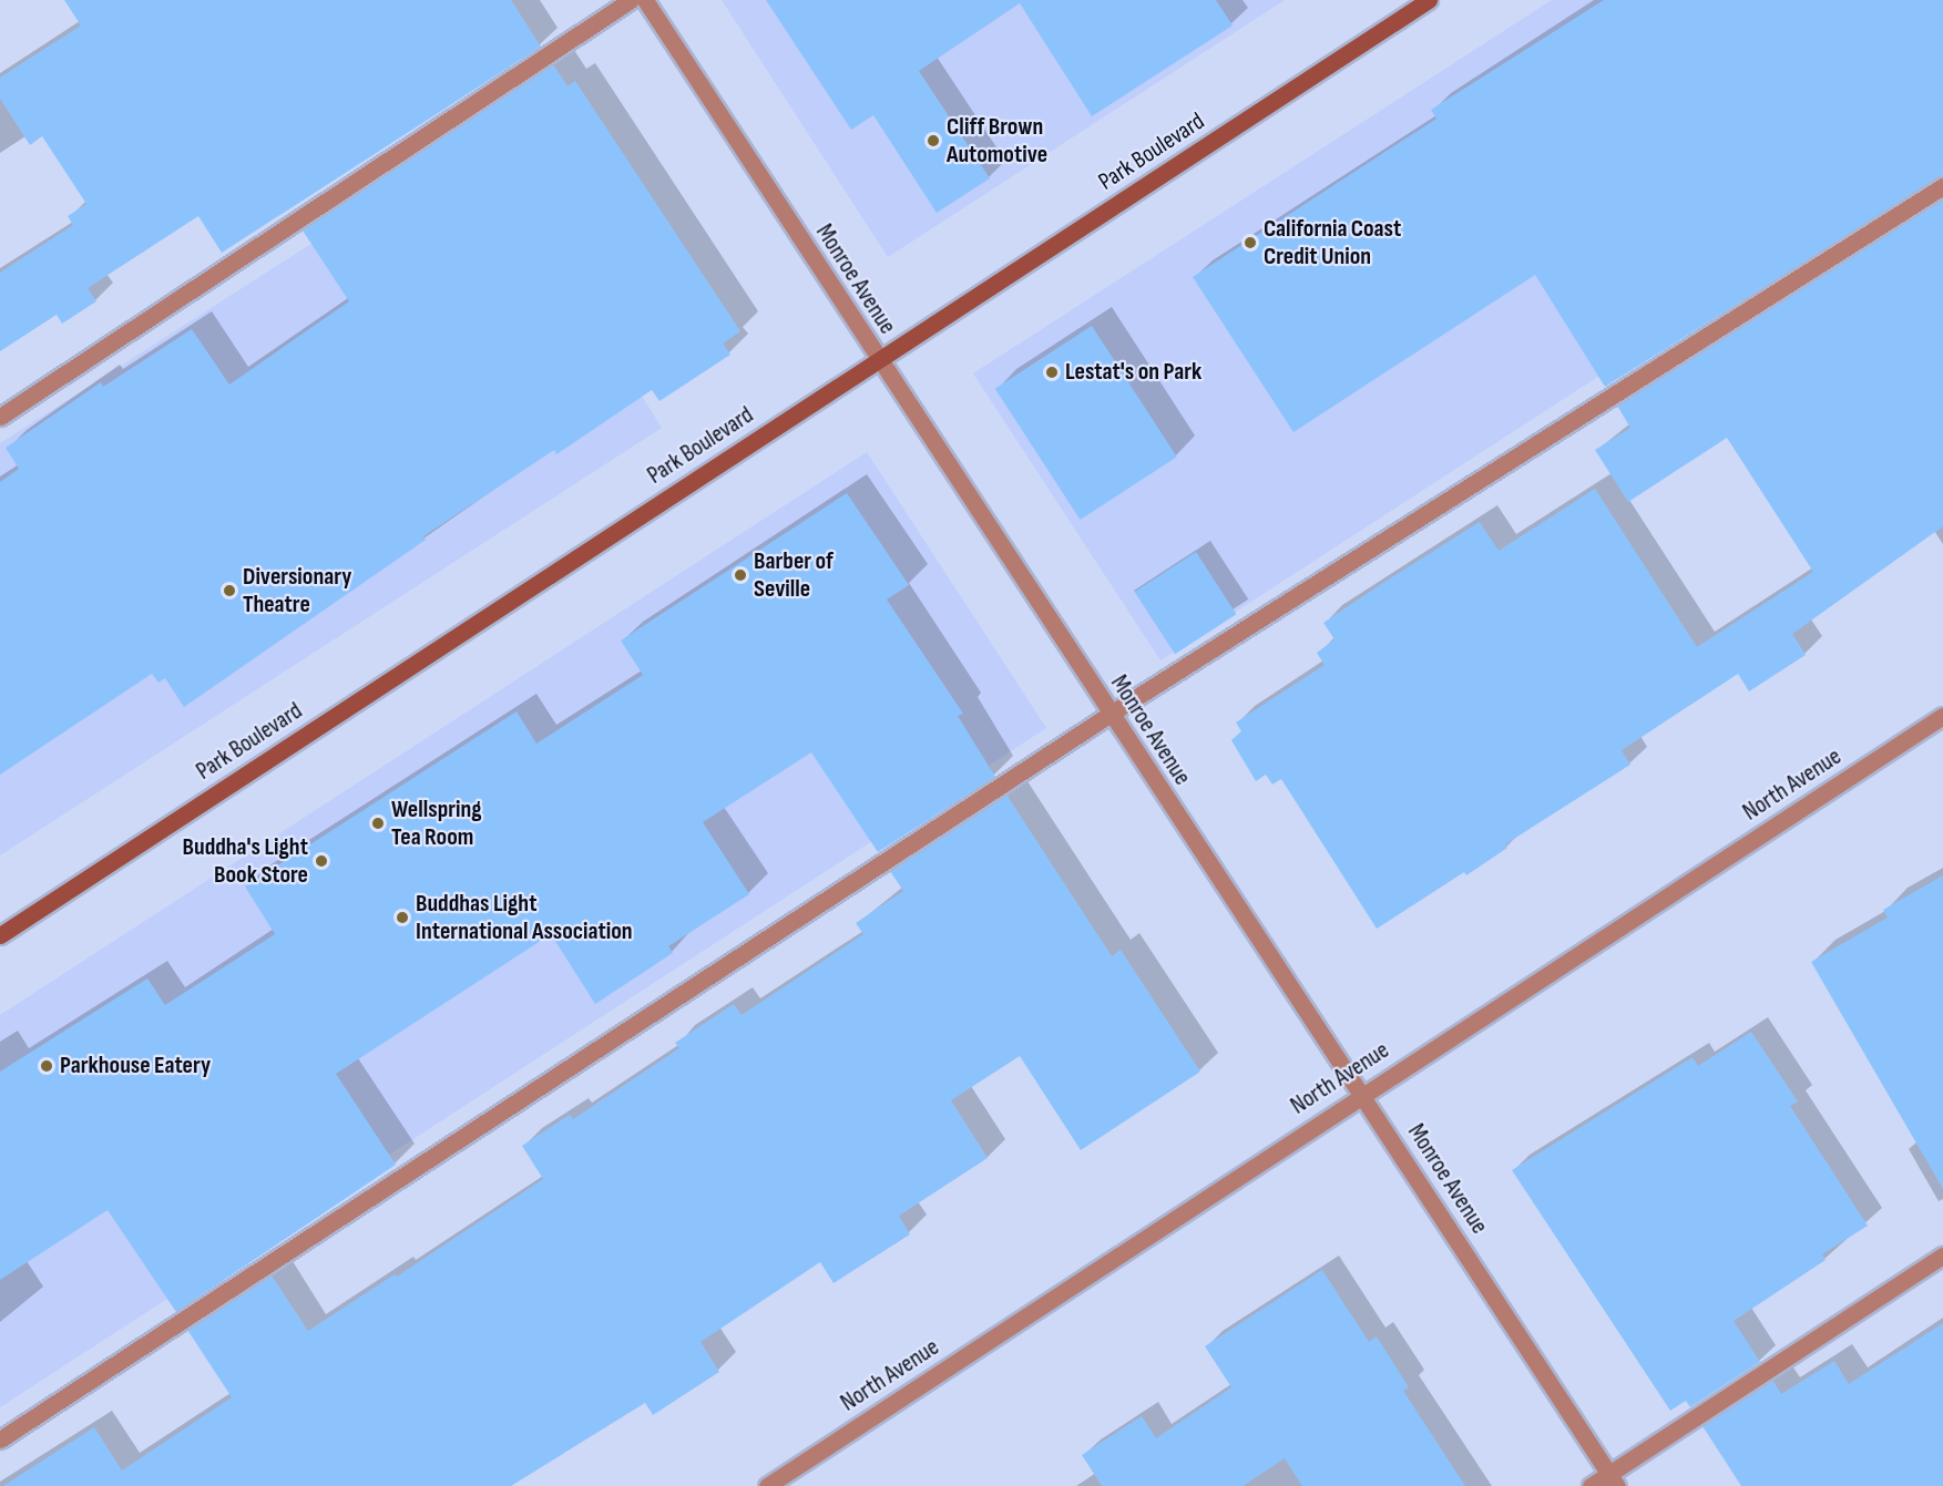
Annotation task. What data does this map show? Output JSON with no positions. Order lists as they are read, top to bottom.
{
  "streets": {
    "main road": ["Park Boulevard"],
    "street": ["Monroe Avenue", "North Avenue"]
  },
  "crossings": [
    ["Park Boulevard", "Monroe Avenue"],
    ["Monroe Avenue", "North Avenue"]
  ],
  "places": [
    "Cliff Brown Automotive",
    "California Coast Credit Union",
    "Lestat's on Park",
    "Barber of Seville",
    "Diversionary Theatre",
    "Wellspring Tea Room",
    "Buddha's Light Book Store",
    "Buddhas Light International Association",
    "Parkhouse Eatery"
  ]
}
